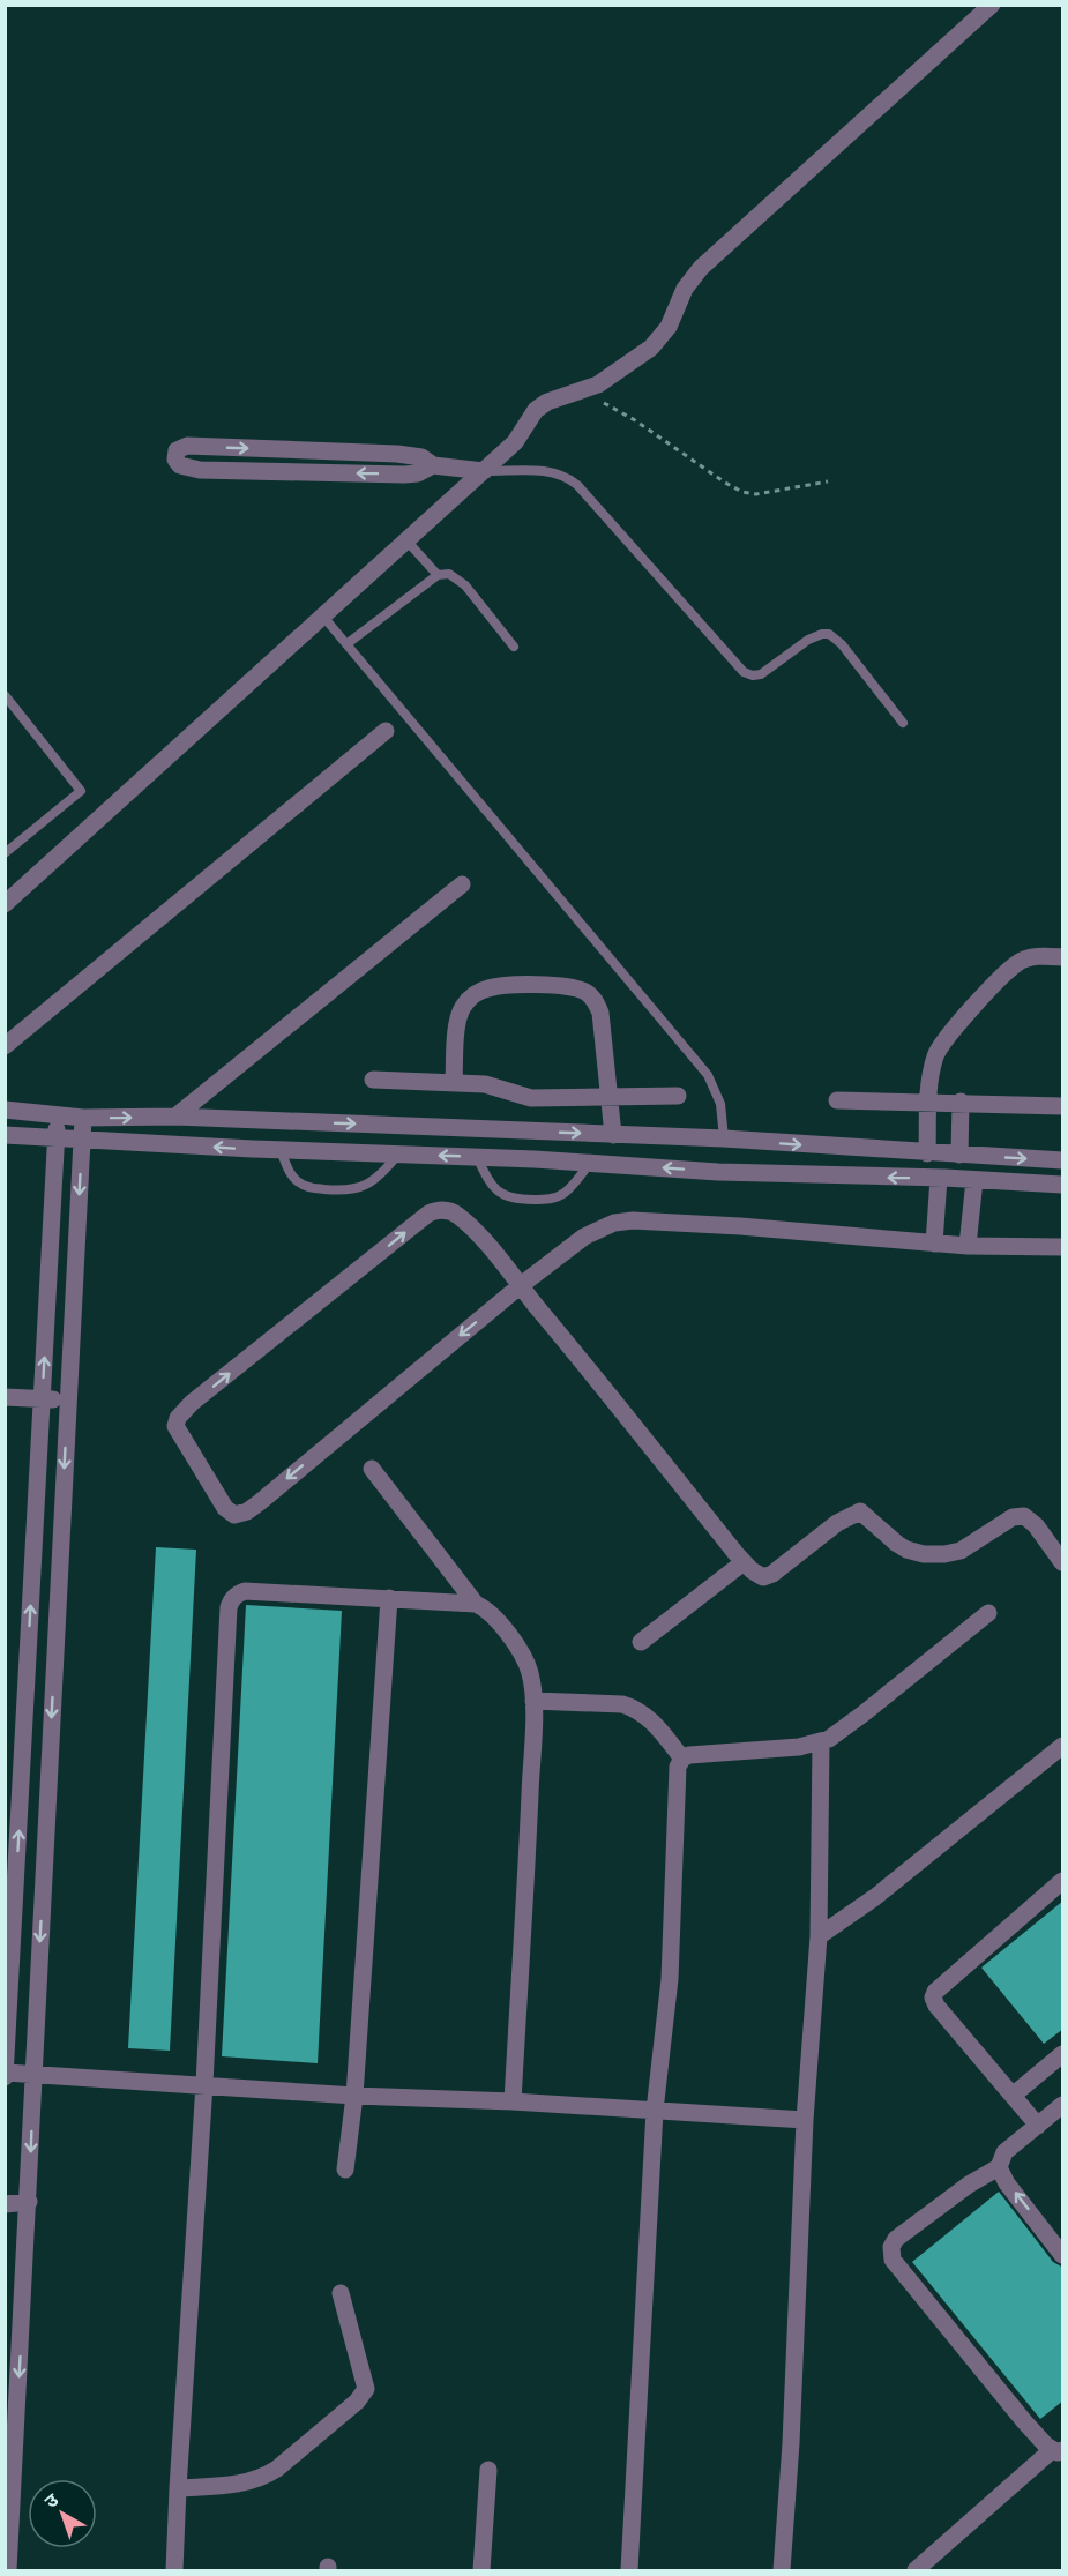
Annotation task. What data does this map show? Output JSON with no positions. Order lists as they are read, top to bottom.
{
  "north": "top left"
}
